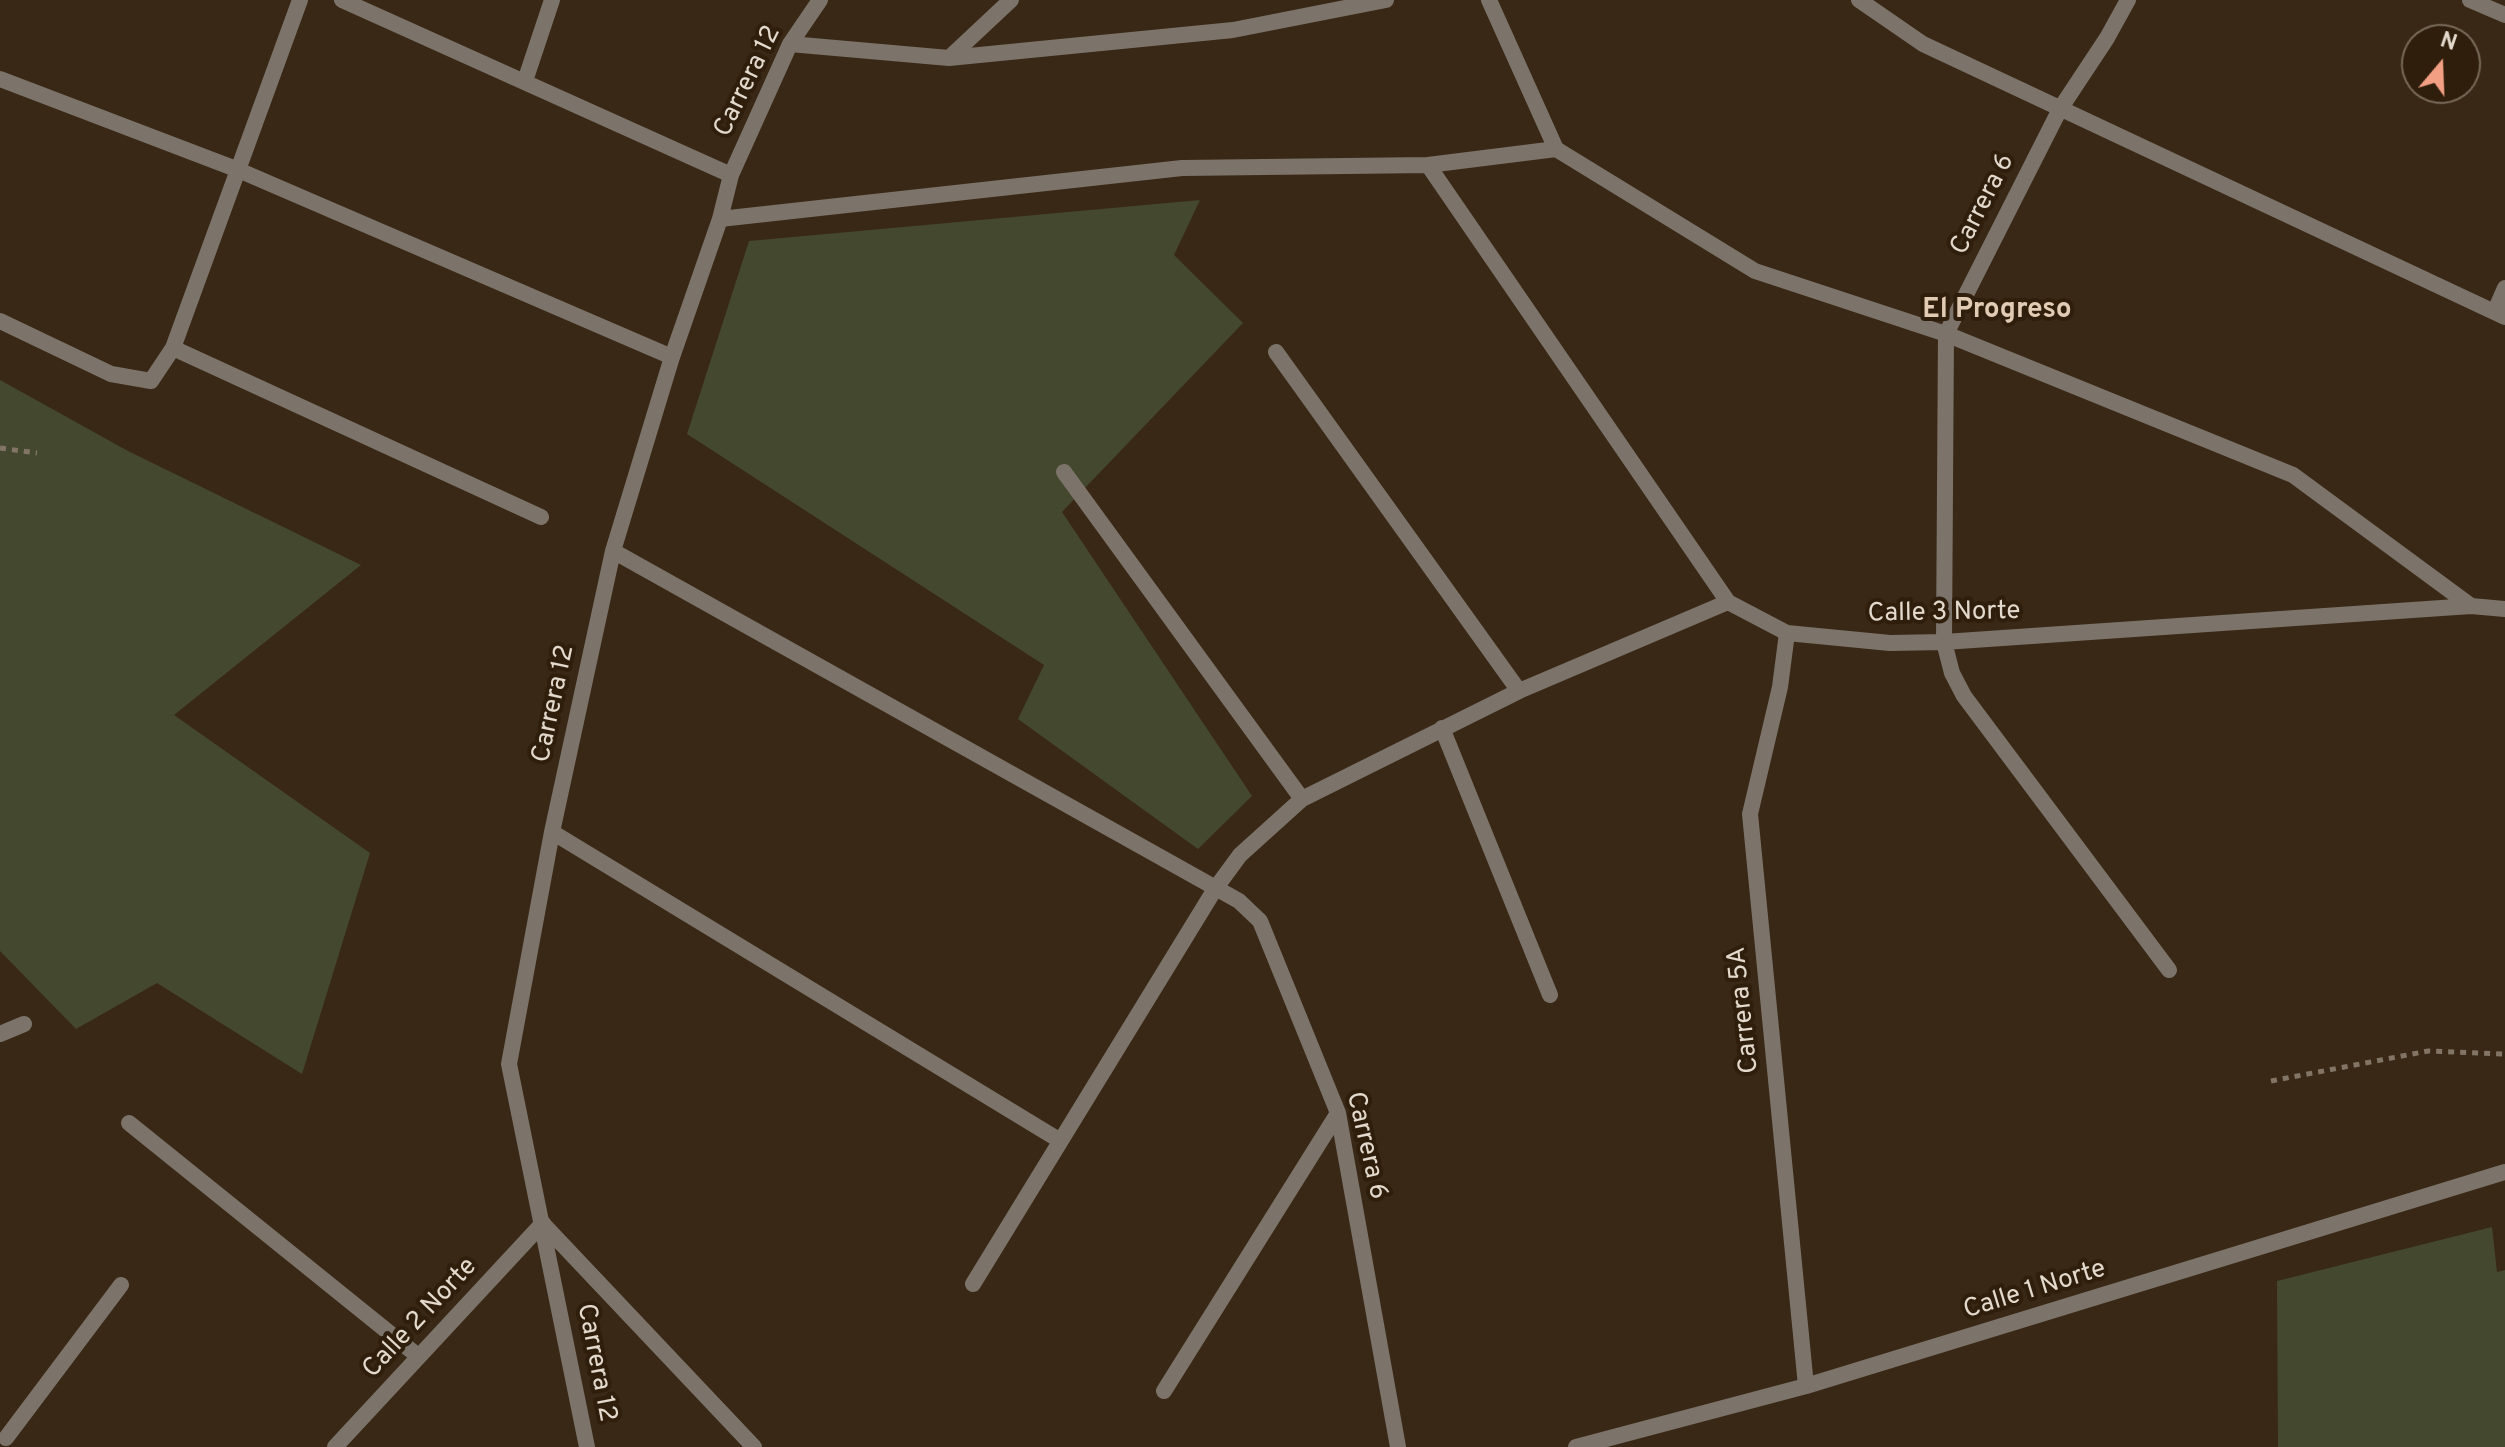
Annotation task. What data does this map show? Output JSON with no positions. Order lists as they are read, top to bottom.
{
  "streets": {
    "street": [
      "Carrera 12",
      "Carrera 6",
      "Calle 3 Norte",
      "Carrera 5A",
      "Calle 1 Norte",
      "Calle 2 Norte"
    ]
  },
  "crossings": [
    ["Carrera 12", "Carrera 6"],
    ["Carrera 12", "Calle 2 Norte"],
    ["Carrera 6", "Calle 3 Norte"],
    ["Calle 3 Norte", "Carrera 5A"],
    ["Carrera 5A", "Calle 1 Norte"]
  ],
  "districts": ["El Progreso"],
  "north": "top"
}
